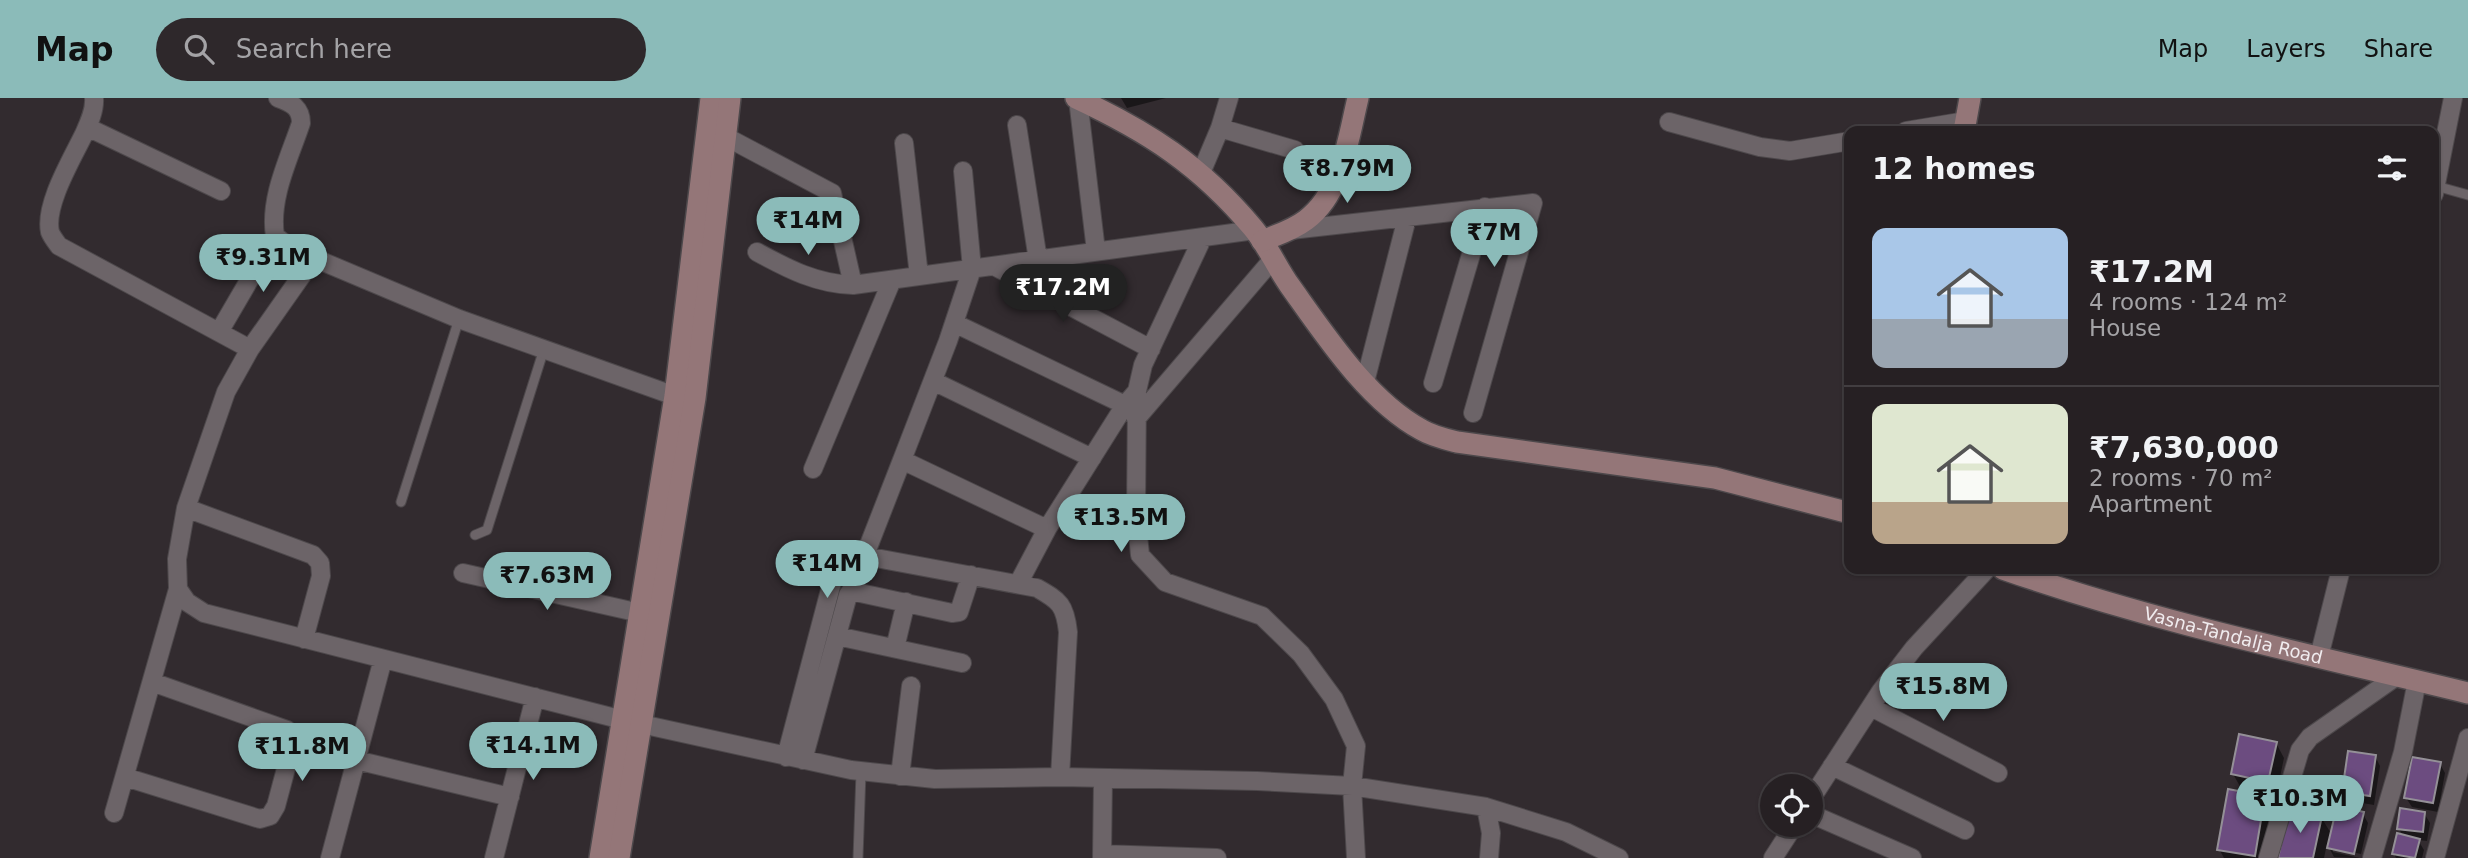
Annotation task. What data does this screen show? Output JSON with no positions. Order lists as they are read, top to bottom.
{
  "streets": {
    "street": ["Vasna-Tandalja Road"]
  },
  "page": {
    "header": "Map",
    "search": "Search here",
    "nav": ["Map", "Layers", "Share"],
    "heading": "12 homes",
    "price": [
      "₹8.79M",
      "₹14M",
      "₹7M",
      "₹9.31M",
      "₹17.2M",
      "₹13.5M",
      "₹14M",
      "₹7.63M",
      "₹15.8M",
      "₹14.1M",
      "₹11.8M",
      "₹10.3M"
    ],
    "list": [
      {
        "name": "₹17.2M",
        "note": "4 rooms · 124 m² · House"
      },
      {
        "name": "₹7,630,000",
        "note": "2 rooms · 70 m² · Apartment"
      }
    ]
  }
}
